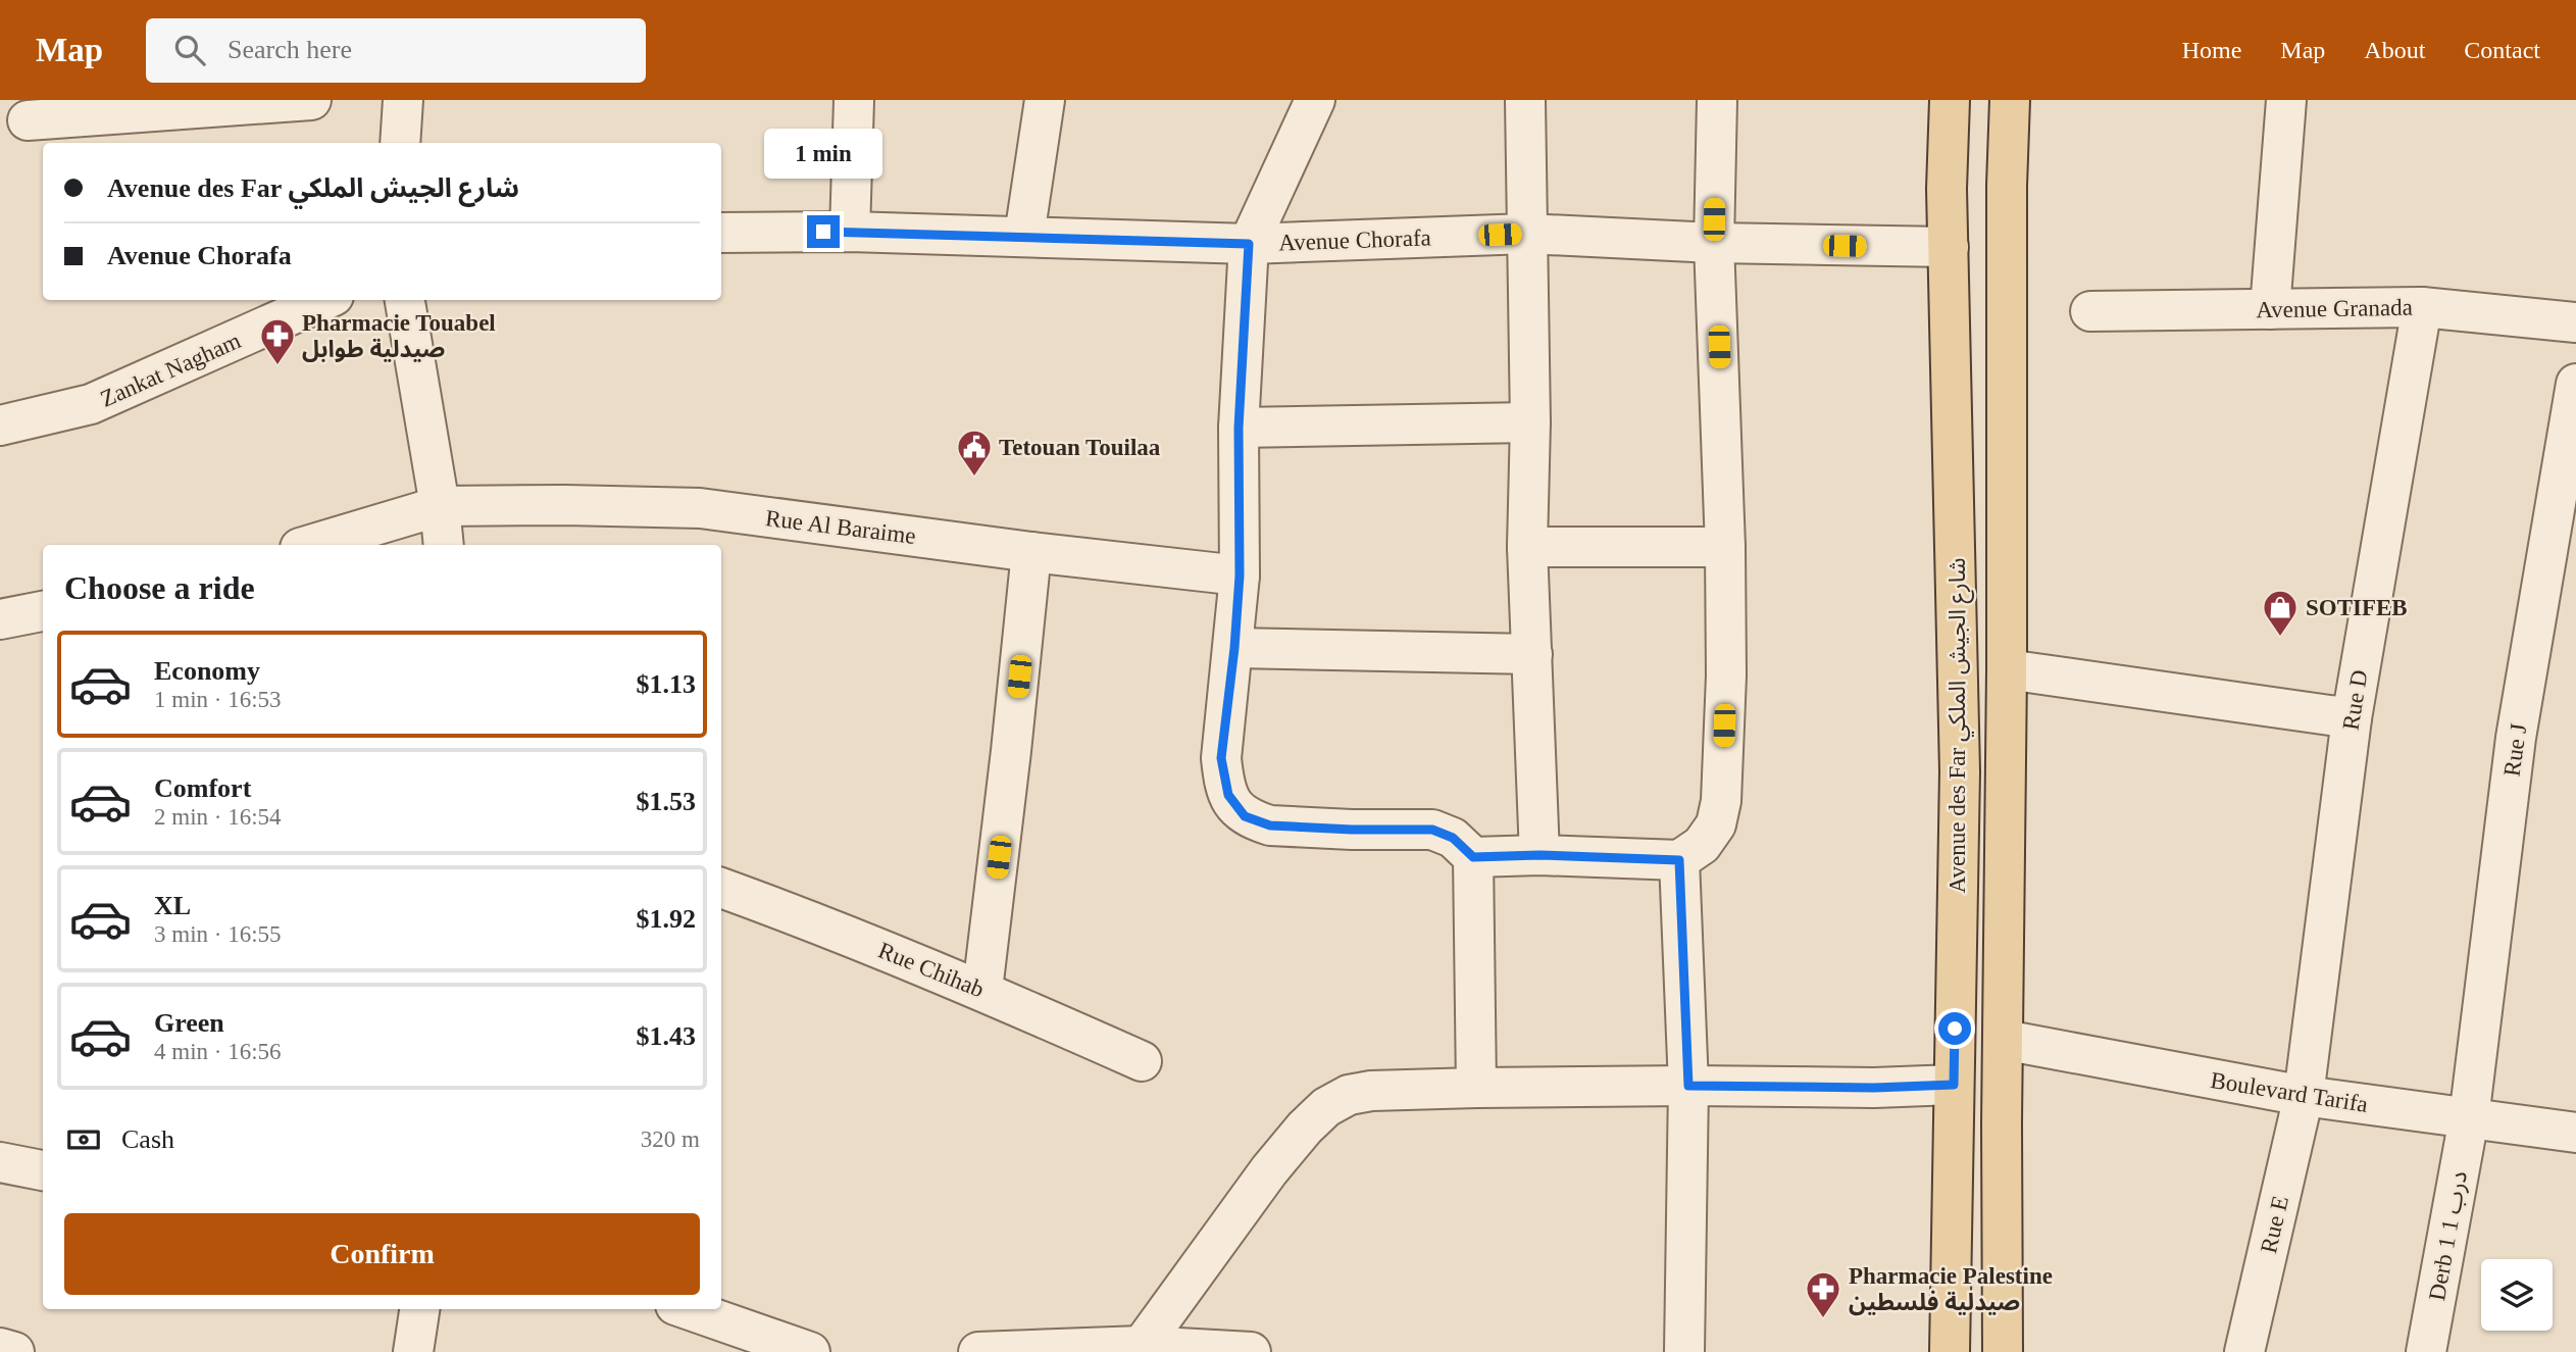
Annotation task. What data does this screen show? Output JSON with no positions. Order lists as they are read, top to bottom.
{
  "streets": {
    "main road": ["Avenue des Far شارع الجيش الملكي"],
    "street": [
      "Avenue Chorafa",
      "Avenue Granada",
      "Zankat Nagham",
      "Rue Al Baraime",
      "Rue D",
      "Rue J",
      "Rue Chihab",
      "Boulevard Tarifa",
      "Rue E",
      "Derb 1 درب 1"
    ]
  },
  "crossings": [
    ["Avenue Chorafa", "Avenue des Far شارع الجيش الملكي"],
    ["Avenue Granada", "Rue D"],
    ["Rue D", "Boulevard Tarifa"],
    ["Rue D", "Rue E"],
    ["Avenue des Far شارع الجيش الملكي", "Boulevard Tarifa"],
    ["Rue J", "Boulevard Tarifa"],
    ["Rue J", "Derb 1 درب 1"],
    ["Boulevard Tarifa", "Rue E"],
    ["Boulevard Tarifa", "Derb 1 درب 1"]
  ],
  "places": {
    "pharmacy": ["Pharmacie Touabel صيدلية طوابل", "Pharmacie Palestine صيدلية فلسطين"],
    "public building": ["Tetouan Touilaa"],
    "shop": ["SOTIFEB"]
  },
  "page": {
    "header": "Map",
    "search": "Search here",
    "nav": [
      "Home",
      "Map",
      "About",
      "Contact"
    ],
    "bubble": "1 min",
    "banner": ["Avenue des Far شارع الجيش الملكي", "Avenue Chorafa"],
    "heading": "Choose a ride",
    "list": [
      {
        "name": "Economy",
        "note": "1 min · 16:53",
        "value": "$1.13"
      },
      {
        "name": "Comfort",
        "note": "2 min · 16:54",
        "value": "$1.53"
      },
      {
        "name": "XL",
        "note": "3 min · 16:55",
        "value": "$1.92"
      },
      {
        "name": "Green",
        "note": "4 min · 16:56",
        "value": "$1.43"
      }
    ],
    "pay": ["Cash", "320 m"],
    "buttons": "Confirm"
  }
}
